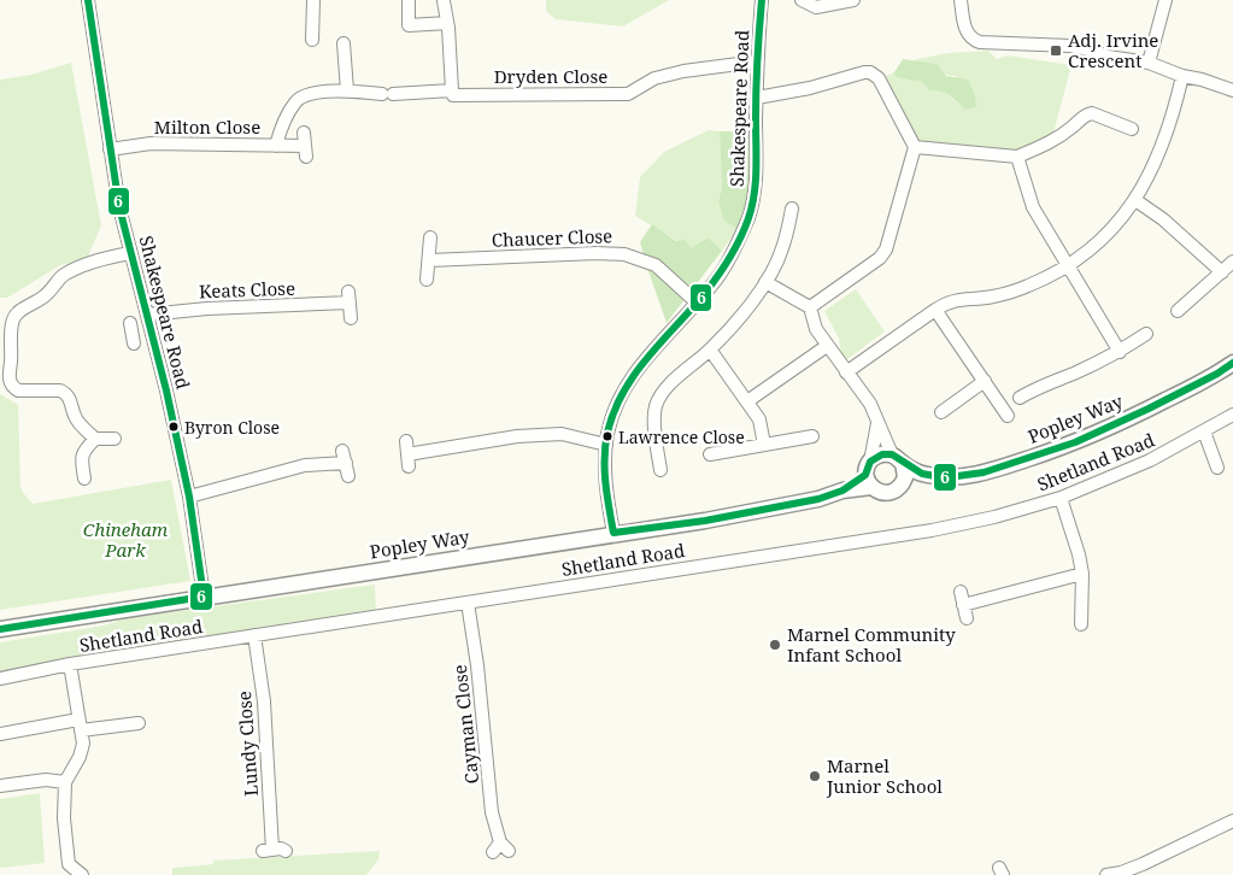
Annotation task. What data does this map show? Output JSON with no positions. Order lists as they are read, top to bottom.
{
  "streets": {
    "street": [
      "Dryden Close",
      "Shakespeare Road",
      "Milton Close",
      "Chaucer Close",
      "Keats Close",
      "Popley Way",
      "Shetland Road",
      "Cayman Close",
      "Lundy Close"
    ]
  },
  "crossings": [
    ["Dryden Close", "Shakespeare Road"],
    ["Shakespeare Road", "Milton Close"],
    ["Shakespeare Road", "Chaucer Close"],
    ["Shakespeare Road", "Keats Close"],
    ["Shakespeare Road", "Popley Way"],
    ["Shetland Road", "Cayman Close"],
    ["Shetland Road", "Lundy Close"]
  ],
  "parks": ["Chineham Park"],
  "places": {
    "transit": ["Adj. Irvine Crescent"],
    "other": [
      "Byron Close",
      "Lawrence Close",
      "Marnel Community Infant School",
      "Marnel Junior School"
    ]
  },
  "lines": ["transit line 6"]
}
